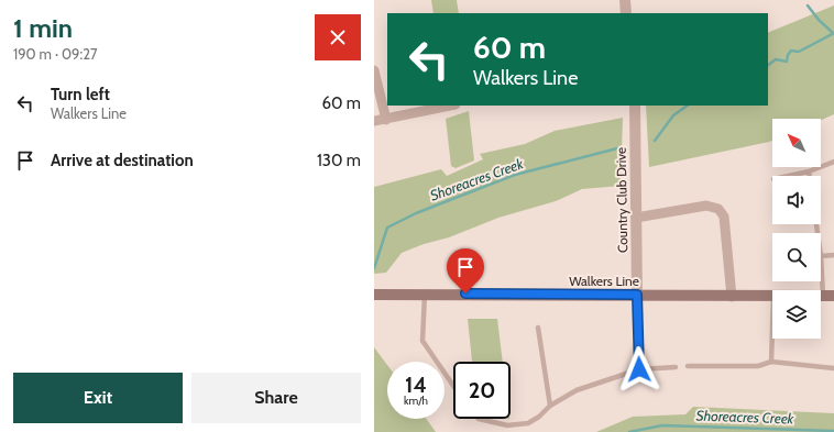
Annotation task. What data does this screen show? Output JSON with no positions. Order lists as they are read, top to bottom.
{
  "streets": {
    "main road": ["Walkers Line"],
    "street": ["Country Club Drive"]
  },
  "crossings": [
    ["Country Club Drive", "Walkers Line"]
  ],
  "water": ["Shoreacres Creek"],
  "north": "top left",
  "page": {
    "heading": ["1 min", "190 m · 09:27"],
    "turn": ["60 m", "Walkers Line"],
    "list": [
      {
        "name": "Turn left",
        "note": "Walkers Line",
        "value": "60 m"
      },
      {
        "name": "Arrive at destination",
        "value": "130 m"
      }
    ],
    "speed": "14 km/h",
    "limit": "20",
    "buttons": ["Exit", "Share"]
  }
}
